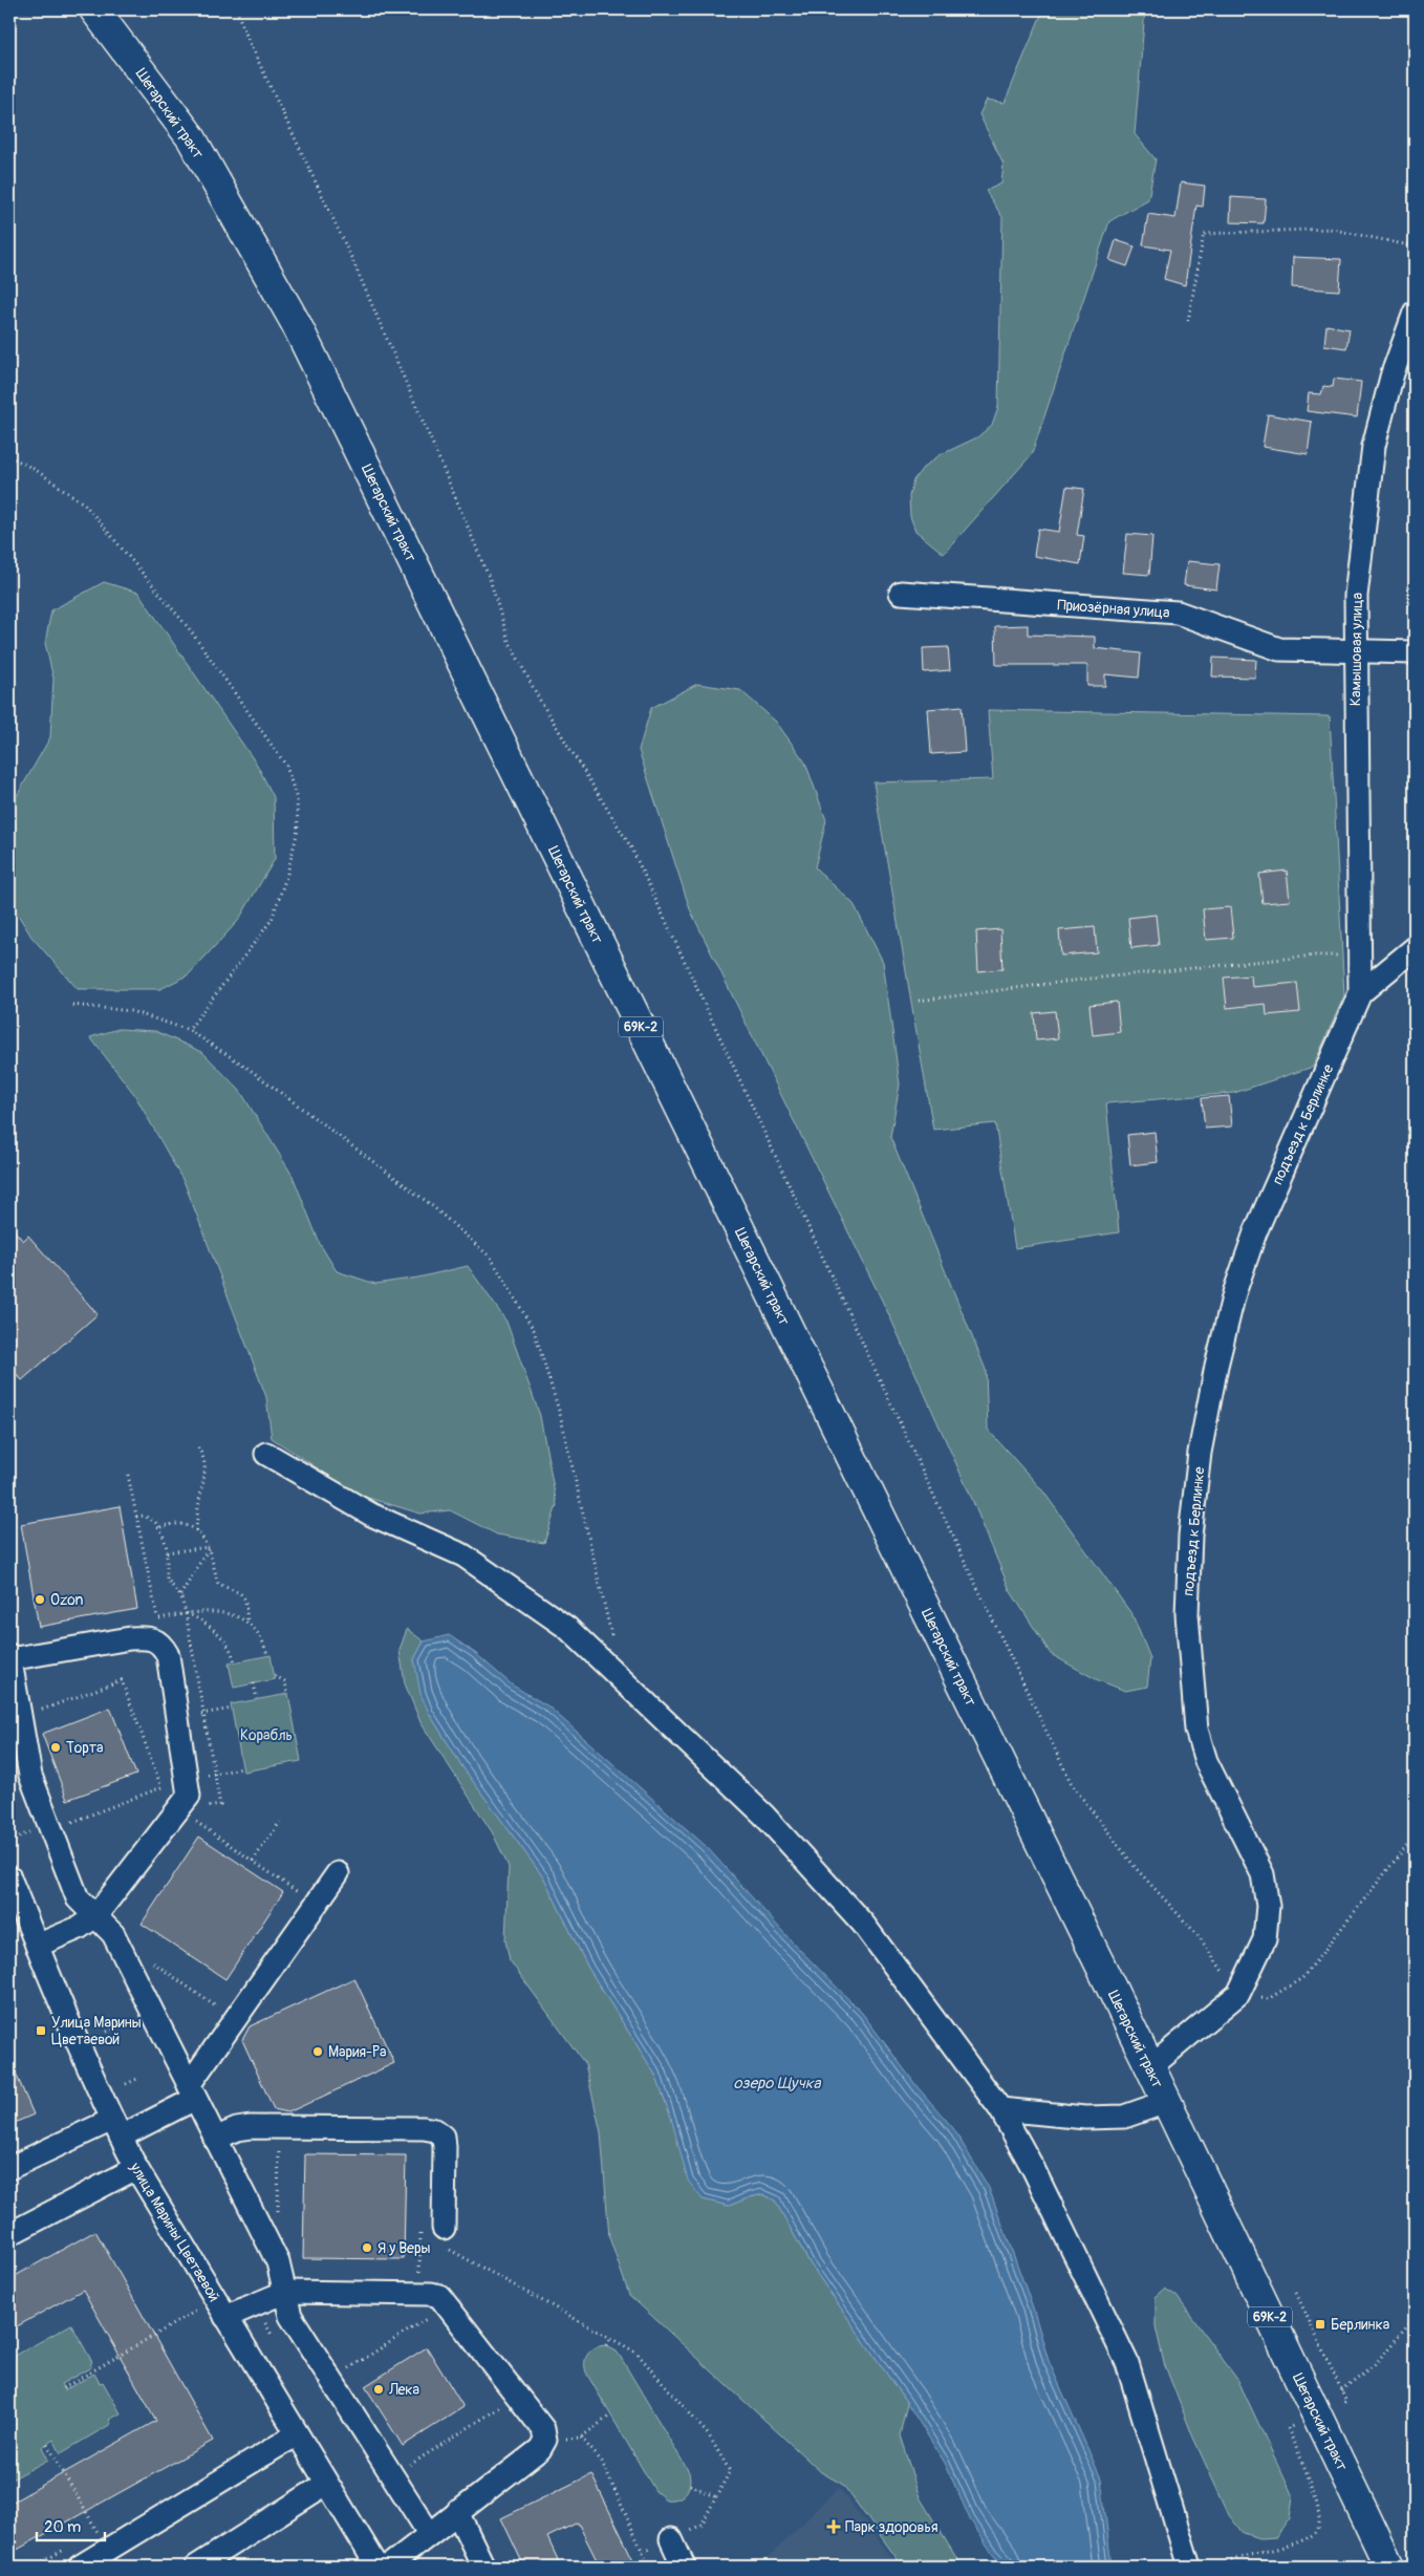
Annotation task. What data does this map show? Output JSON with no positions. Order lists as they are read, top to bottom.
{
  "streets": {
    "main road": ["Шегарский тракт", "69К-2"],
    "street": [
      "Приозёрная улица",
      "Камышовая улица",
      "подъезд к Берлинке",
      "улица Марины Цветаевой"
    ]
  },
  "crossings": [
    ["Шегарский тракт", "подъезд к Берлинке"],
    ["Приозёрная улица", "Камышовая улица"],
    ["Камышовая улица", "подъезд к Берлинке"]
  ],
  "water": ["озеро Щучка"],
  "parks": ["Корабль"],
  "places": {
    "other": [
      "Ozon",
      "Торта",
      "Мария-Ра",
      "Я у Веры",
      "Лека"
    ],
    "transit": ["Улица Марины Цветаевой", "Берлинка"],
    "health": ["Парк здоровья"]
  },
  "scale_bar": "20 m"
}
